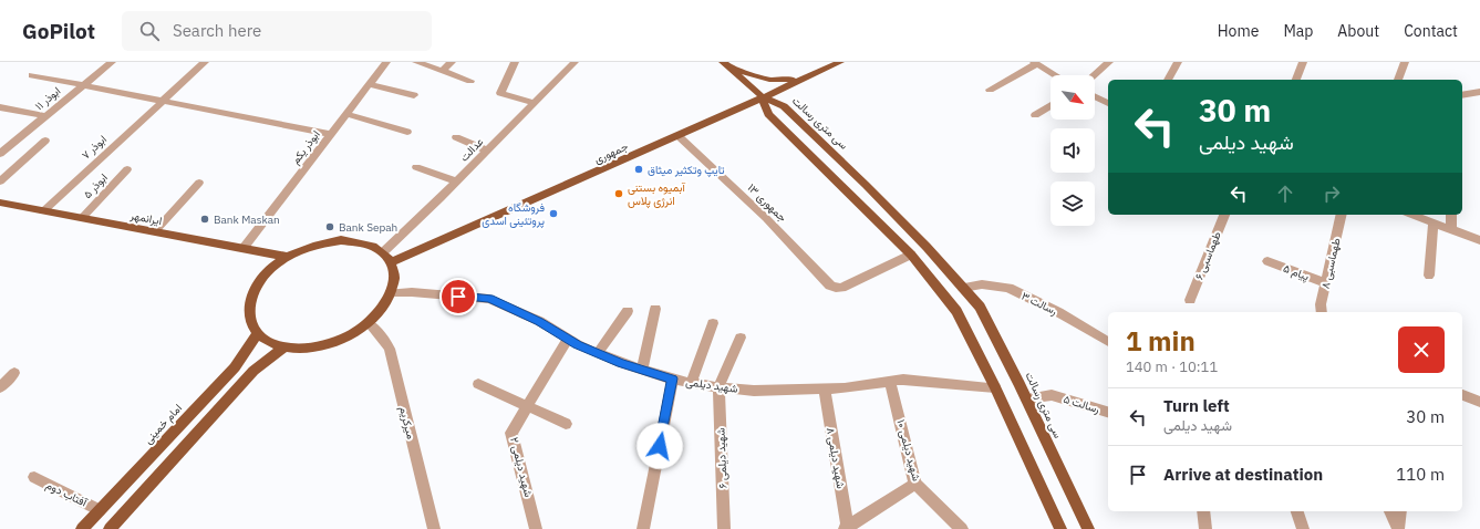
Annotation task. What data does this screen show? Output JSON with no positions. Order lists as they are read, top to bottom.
{
  "streets": {
    "main road": [
      "سی متری رسالت",
      "جمهوری",
      "ایرانمهر",
      "امام خمینی"
    ],
    "street": [
      "ابوذر ۱۱",
      "۷ ابوذر",
      "ابوذر یکم",
      "عدالت",
      "۵ ابوذر",
      "۱۳ جمهوری",
      "۶ طهماسبی",
      "۸ طهماسبی",
      "۵ پیام",
      "۳ رسالت",
      "شهید دیلمی",
      "۵ رسالت",
      "میرکریم",
      "۱۰ شهید دیلمی",
      "۶ شهید دیلمی",
      "۸ شهید دیلمی",
      "۲ شهید دیلمی",
      "آفتاب دوم"
    ]
  },
  "crossings": [
    ["سی متری رسالت", "جمهوری"],
    ["سی متری رسالت", "۳ رسالت"],
    ["سی متری رسالت", "۵ رسالت"],
    ["۷ ابوذر", "ایرانمهر"],
    ["ابوذر یکم", "ایرانمهر"],
    ["عدالت", "جمهوری"],
    ["عدالت", "ایرانمهر"],
    ["عدالت", "شهید دیلمی"],
    ["عدالت", "میرکریم"],
    ["عدالت", "امام خمینی"],
    ["جمهوری", "۱۳ جمهوری"],
    ["جمهوری", "ایرانمهر"],
    ["جمهوری", "شهید دیلمی"],
    ["جمهوری", "میرکریم"],
    ["جمهوری", "امام خمینی"],
    ["۵ ابوذر", "ایرانمهر"],
    ["ایرانمهر", "شهید دیلمی"],
    ["ایرانمهر", "میرکریم"],
    ["ایرانمهر", "امام خمینی"],
    ["۸ طهماسبی", "۵ پیام"],
    ["شهید دیلمی", "میرکریم"],
    ["شهید دیلمی", "امام خمینی"],
    ["شهید دیلمی", "۱۰ شهید دیلمی"],
    ["شهید دیلمی", "۶ شهید دیلمی"],
    ["شهید دیلمی", "۸ شهید دیلمی"],
    ["شهید دیلمی", "۲ شهید دیلمی"],
    ["میرکریم", "امام خمینی"],
    ["امام خمینی", "آفتاب دوم"]
  ],
  "places": [
    "تایپ وتکثیر میثاق",
    "آبمیوه بستنی انرژی پلاس",
    "فروشگاه پروتئینی اسدی",
    "Bank Maskan",
    "Bank Sepah"
  ],
  "north": "bottom right",
  "page": {
    "header": "GoPilot",
    "search": "Search here",
    "nav": [
      "Home",
      "Map",
      "About",
      "Contact"
    ],
    "turn": ["30 m", "شهید دیلمی"],
    "heading": ["1 min", "140 m · 10:11"],
    "list": [
      {
        "name": "Turn left",
        "note": "شهید دیلمی",
        "value": "30 m"
      },
      {
        "name": "Arrive at destination",
        "value": "110 m"
      }
    ]
  }
}
